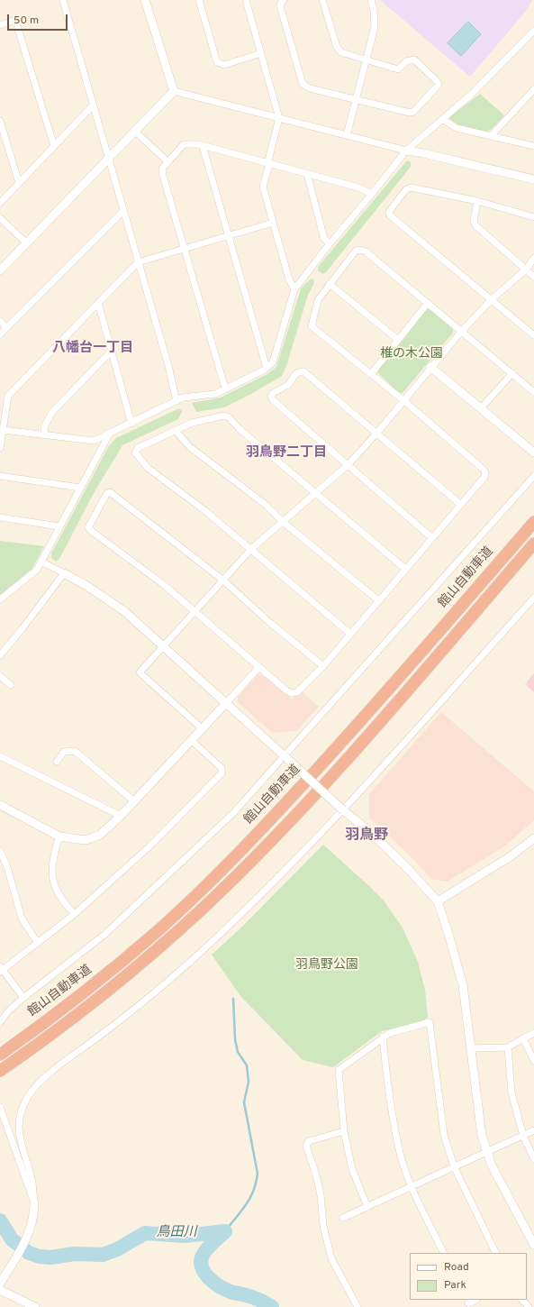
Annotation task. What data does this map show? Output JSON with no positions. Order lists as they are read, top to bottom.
{
  "streets": {
    "highway": ["館山自動車道"]
  },
  "districts": ["八幡台一丁目", "羽鳥野二丁目", "羽鳥野"],
  "water": ["鳥田川"],
  "parks": ["椎の木公園", "羽鳥野公園"],
  "legend": ["Road", "Park"],
  "scale_bar": "50 m"
}
